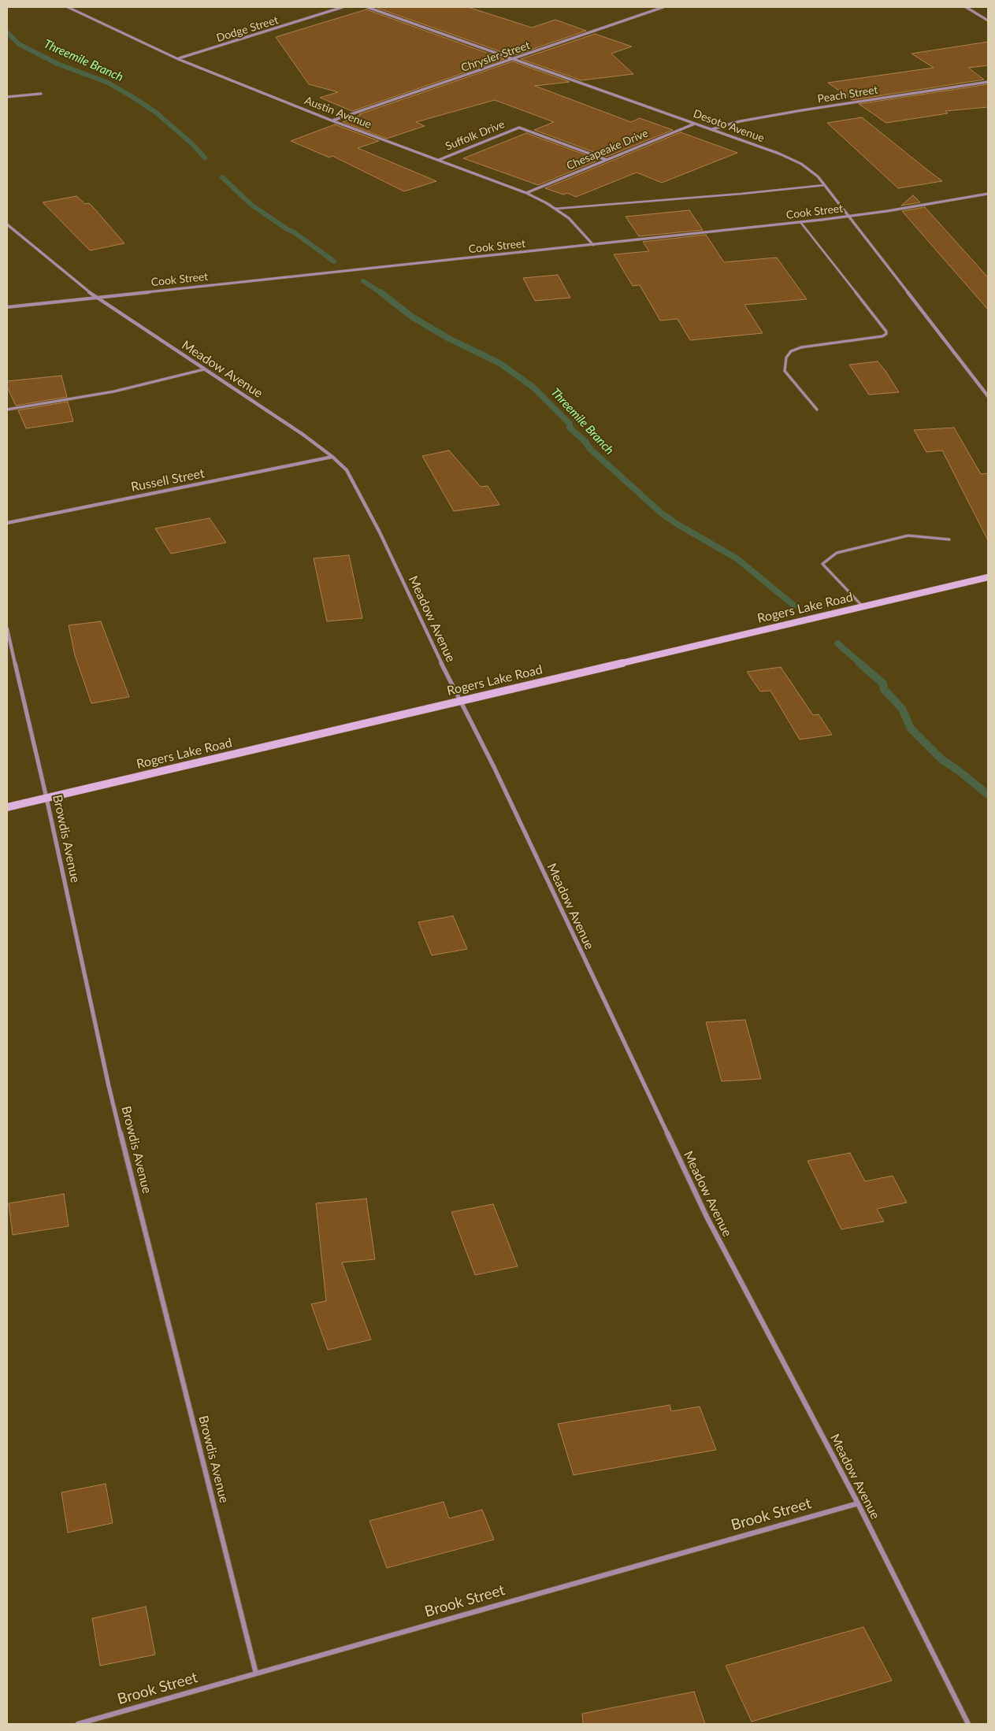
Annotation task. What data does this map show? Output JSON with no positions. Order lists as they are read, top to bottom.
{
  "streets": {
    "main road": ["Rogers Lake Road"],
    "street": [
      "Dodge Street",
      "Chrysler Street",
      "Peach Street",
      "Austin Avenue",
      "Desoto Avenue",
      "Suffolk Drive",
      "Chesapeake Drive",
      "Cook Street",
      "Meadow Avenue",
      "Russell Street",
      "Browdis Avenue",
      "Brook Street"
    ]
  },
  "crossings": [
    ["Dodge Street", "Austin Avenue"],
    ["Chrysler Street", "Austin Avenue"],
    ["Chrysler Street", "Desoto Avenue"],
    ["Peach Street", "Desoto Avenue"],
    ["Austin Avenue", "Suffolk Drive"],
    ["Austin Avenue", "Chesapeake Drive"],
    ["Austin Avenue", "Cook Street"],
    ["Desoto Avenue", "Chesapeake Drive"],
    ["Desoto Avenue", "Cook Street"],
    ["Suffolk Drive", "Chesapeake Drive"],
    ["Cook Street", "Meadow Avenue"],
    ["Meadow Avenue", "Russell Street"],
    ["Meadow Avenue", "Rogers Lake Road"],
    ["Meadow Avenue", "Brook Street"],
    ["Rogers Lake Road", "Browdis Avenue"],
    ["Browdis Avenue", "Brook Street"]
  ],
  "water": ["Threemile Branch"]
}
